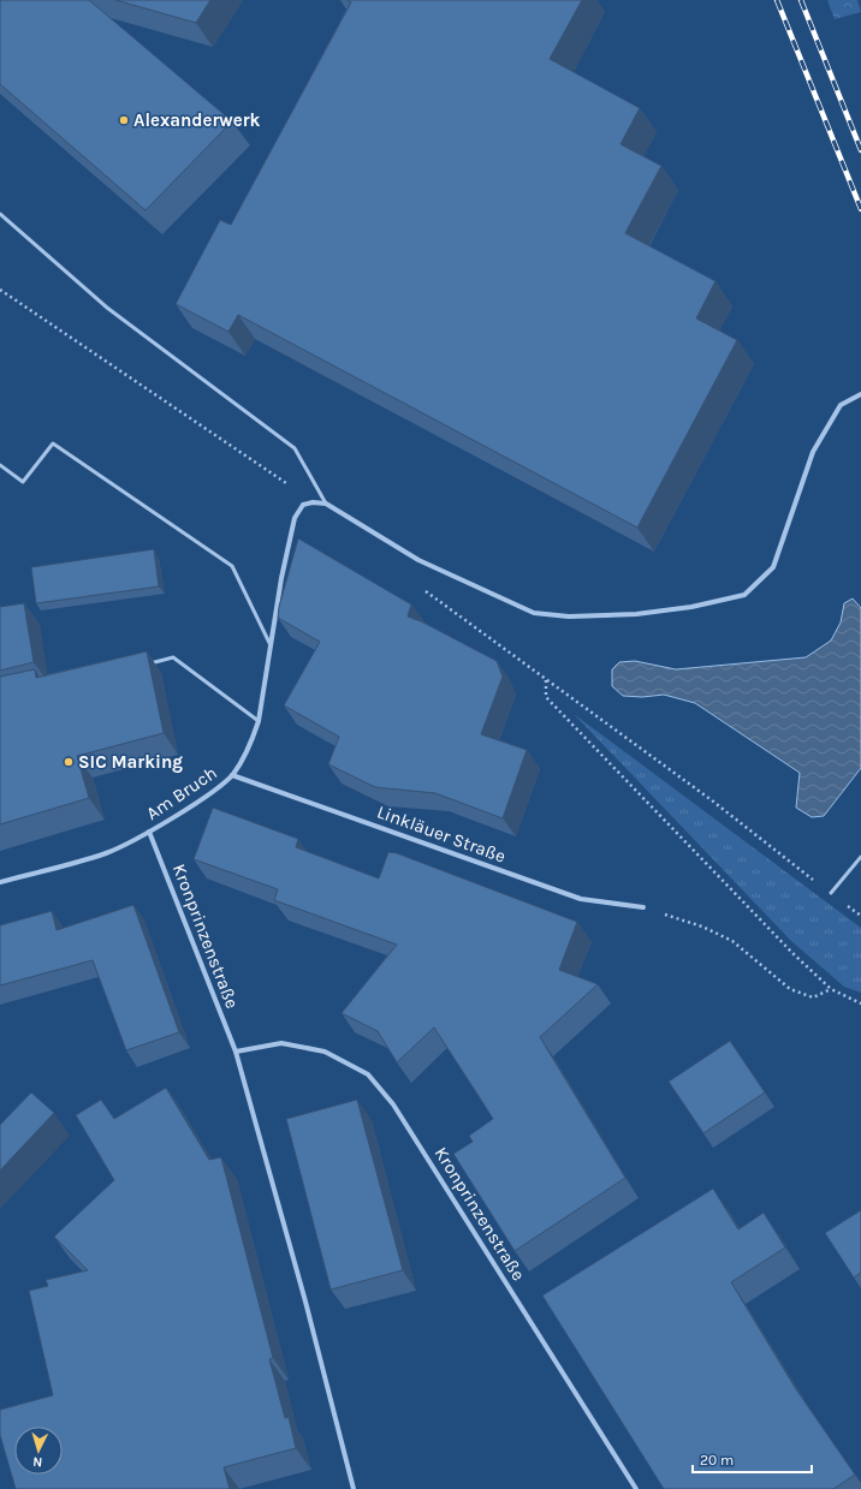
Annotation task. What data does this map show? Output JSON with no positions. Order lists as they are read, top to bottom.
{
  "streets": {
    "street": ["Am Bruch", "Linkläuer Straße", "Kronprinzenstraße"]
  },
  "crossings": [
    ["Am Bruch", "Linkläuer Straße"],
    ["Am Bruch", "Kronprinzenstraße"]
  ],
  "places": ["Alexanderwerk", "SIC Marking"],
  "scale_bar": "20 m",
  "north": "bottom"
}
